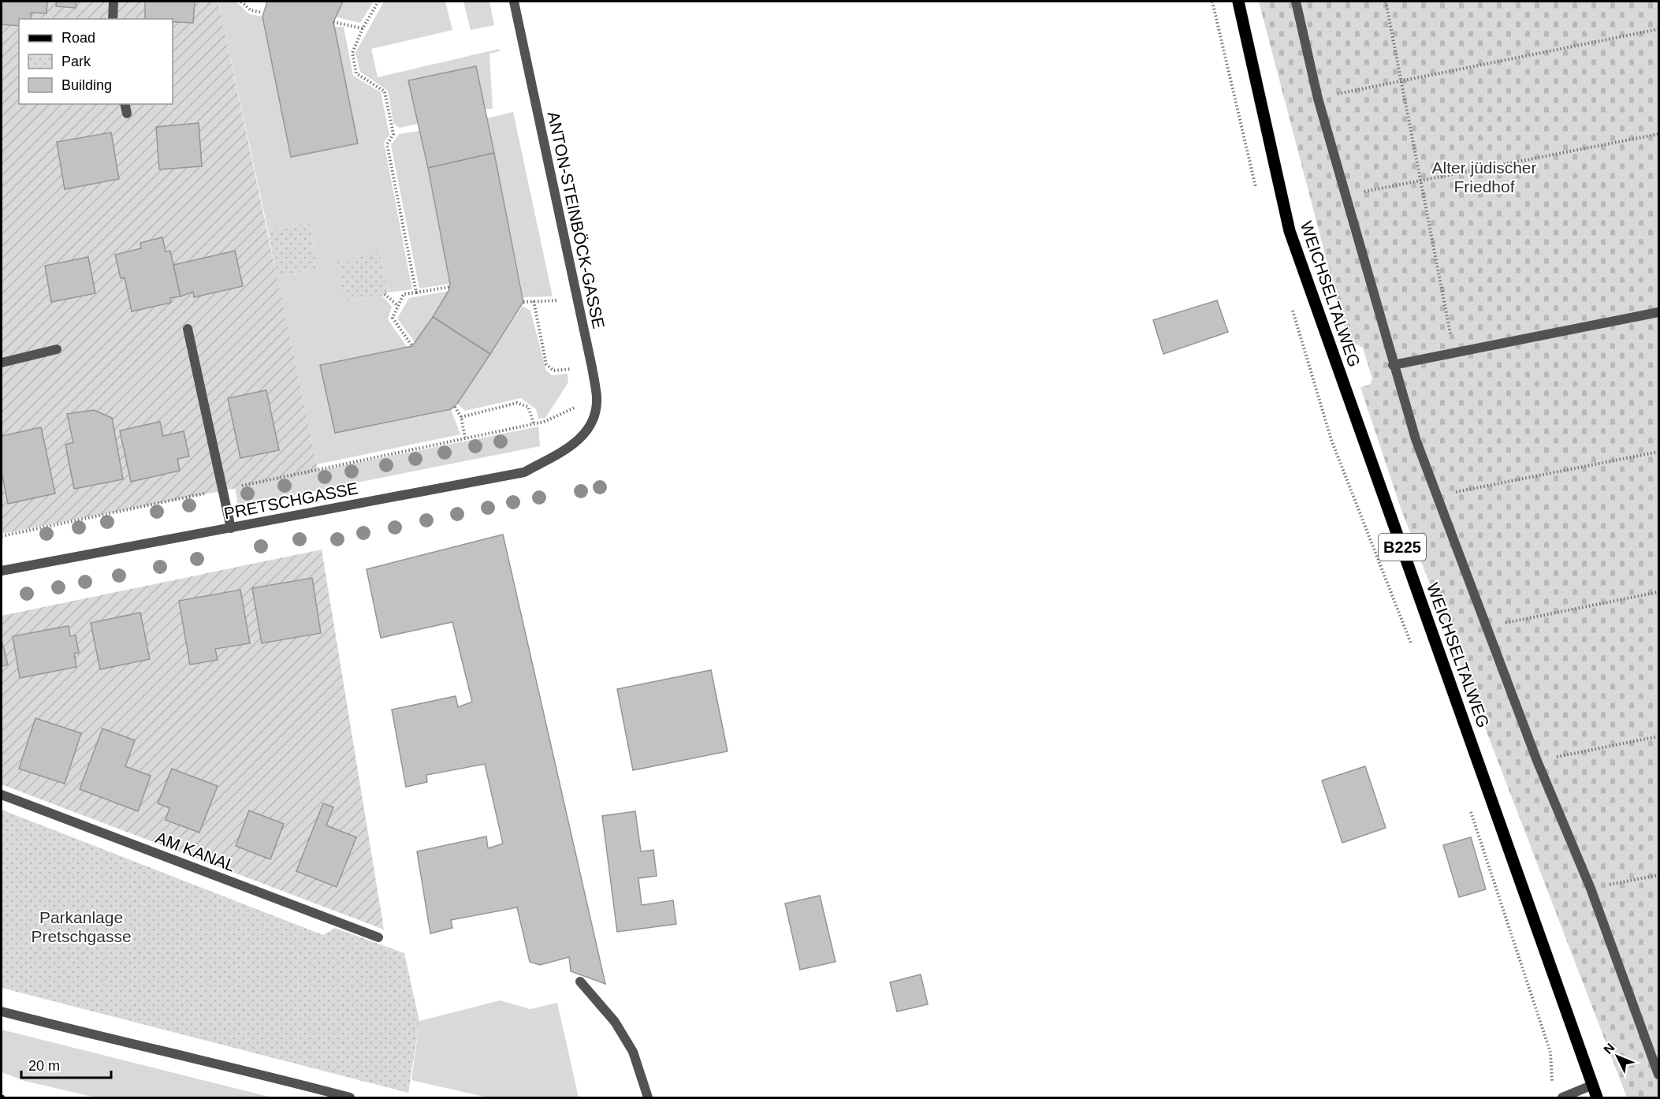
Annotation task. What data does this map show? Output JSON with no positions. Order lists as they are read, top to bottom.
{
  "streets": {
    "main road": ["WEICHSELTALWEG", "B225"],
    "street": ["ANTON-STEINBÖCK-GASSE", "PRETSCHGASSE", "AM KANAL"]
  },
  "crossings": [
    ["ANTON-STEINBÖCK-GASSE", "PRETSCHGASSE"]
  ],
  "parks": ["Alter jüdischer Friedhof", "Parkanlage Pretschgasse"],
  "legend": ["Road", "Park", "Building"],
  "scale_bar": "20 m",
  "north": "top left"
}
